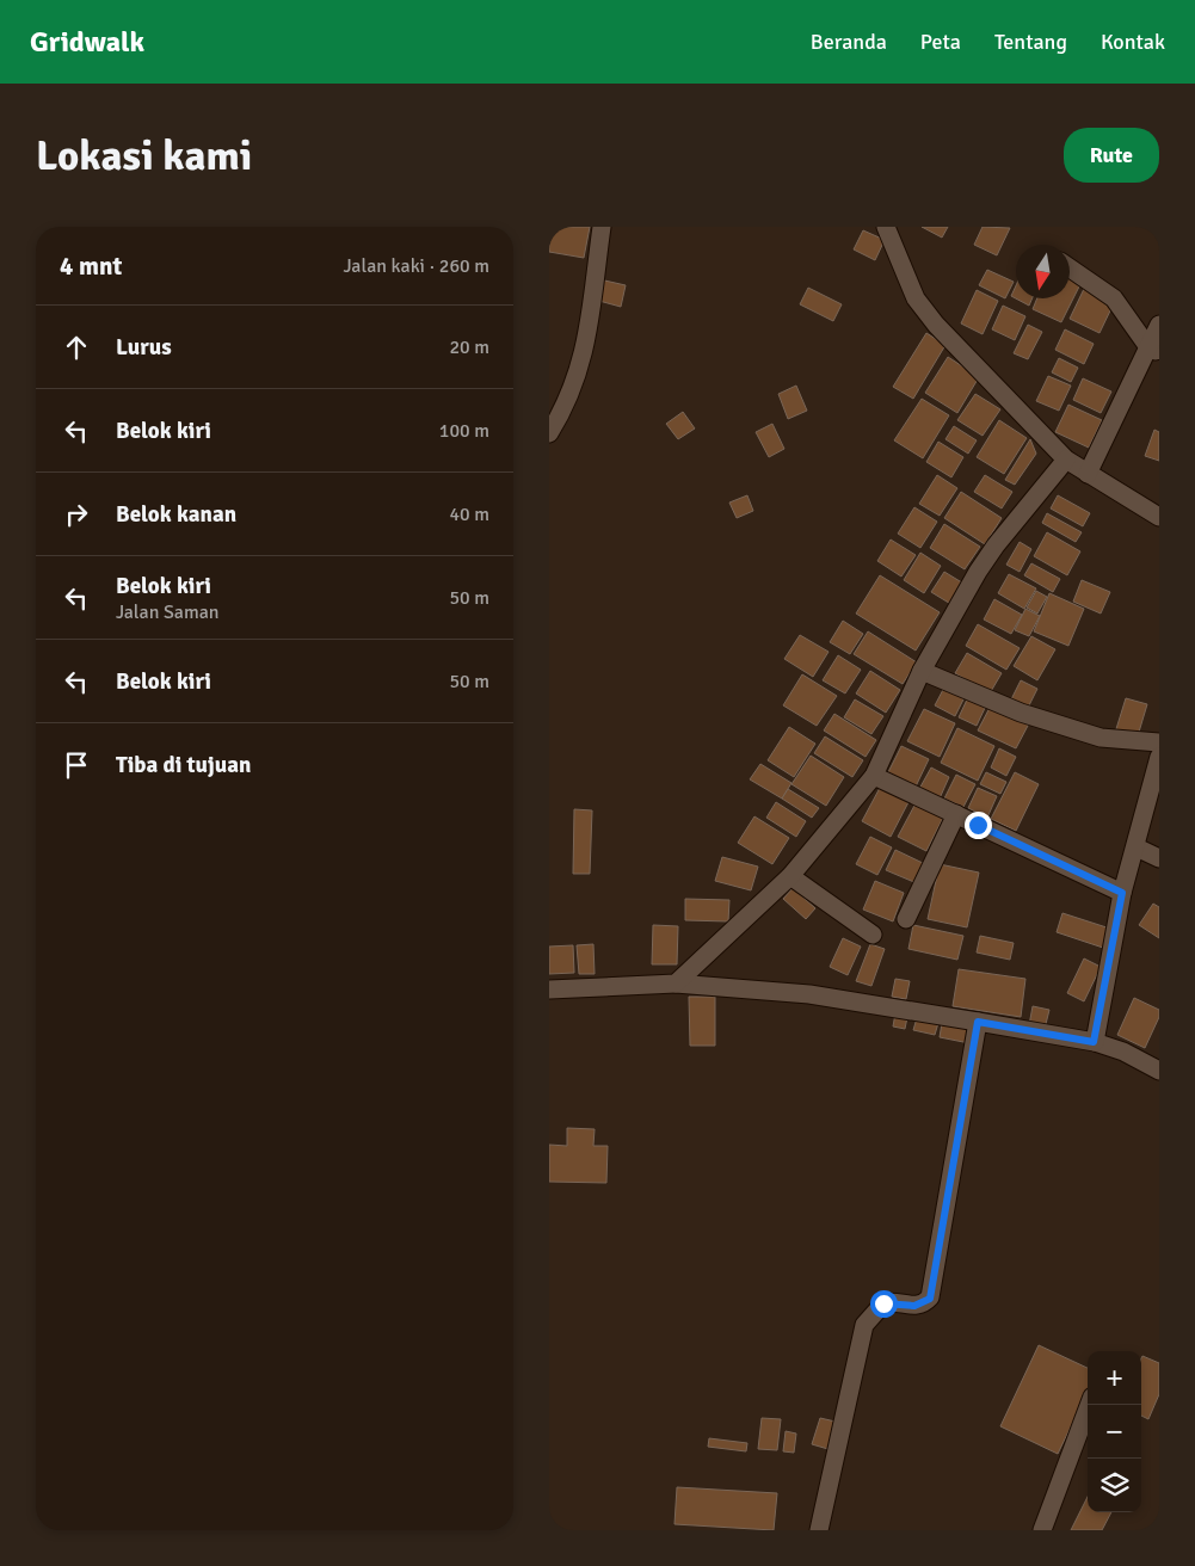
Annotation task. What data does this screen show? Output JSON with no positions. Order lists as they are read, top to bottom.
{
  "north": "bottom",
  "page": {
    "header": "Gridwalk",
    "nav": [
      "Beranda",
      "Peta",
      "Tentang",
      "Kontak"
    ],
    "buttons": "Rute",
    "title": "Lokasi kami",
    "heading": ["4 mnt", "Jalan kaki · 260 m"],
    "list": [
      ["Lurus", "20 m"],
      ["Belok kiri", "100 m"],
      ["Belok kanan", "40 m"],
      ["Belok kiri", "Jalan Saman", "50 m"],
      ["Belok kiri", "50 m"],
      "Tiba di tujuan"
    ],
    "map_buttons": ["+", "−"]
  }
}
